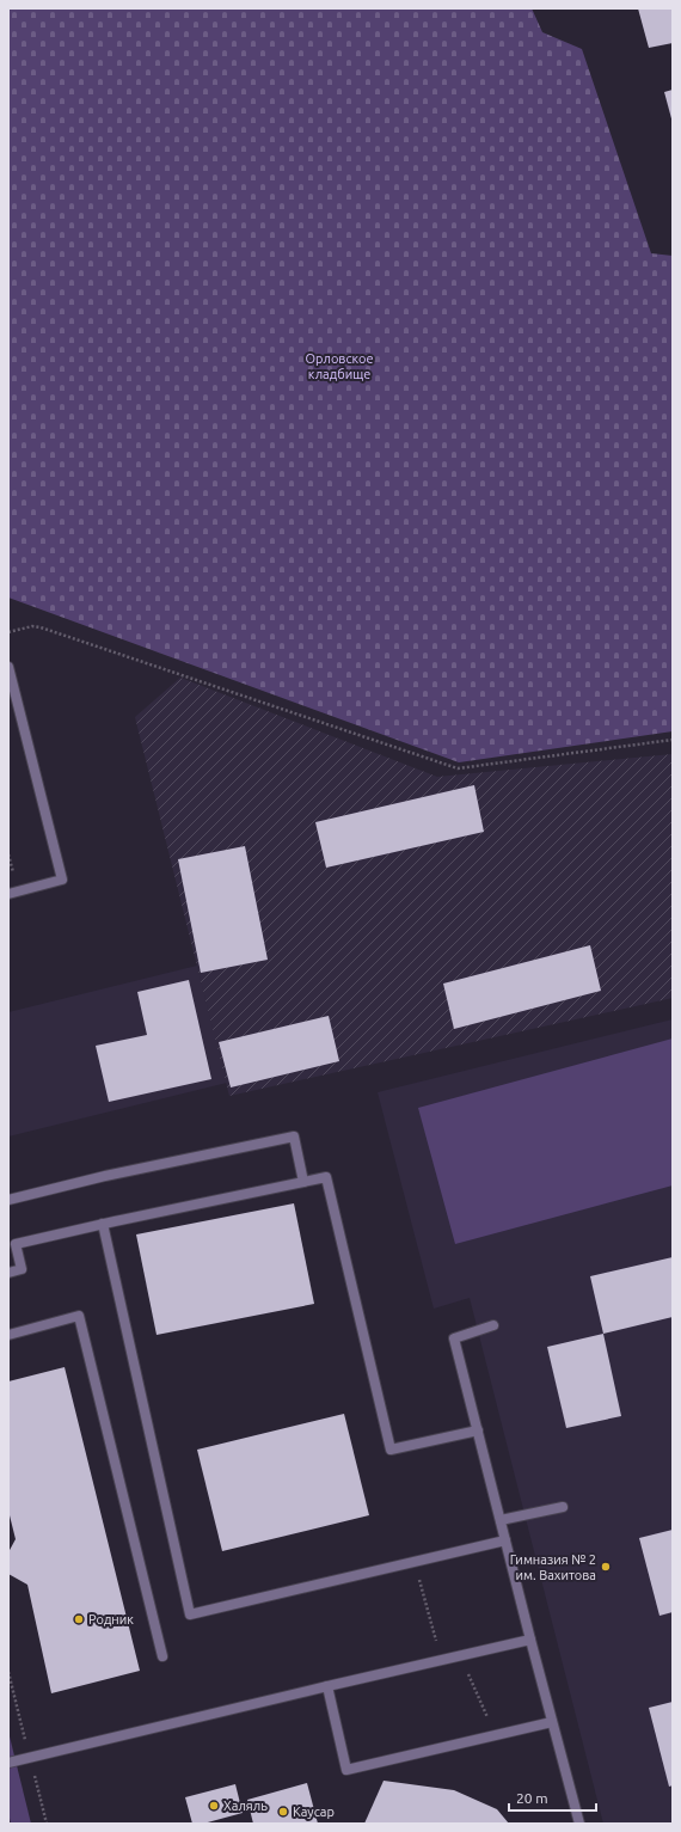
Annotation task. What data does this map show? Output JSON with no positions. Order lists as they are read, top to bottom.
{
  "parks": ["Орловское кладбище"],
  "places": [
    "Гимназия № 2 им. Вахитова",
    "Родник",
    "Халяль",
    "Каусар"
  ],
  "scale_bar": "20 m"
}
